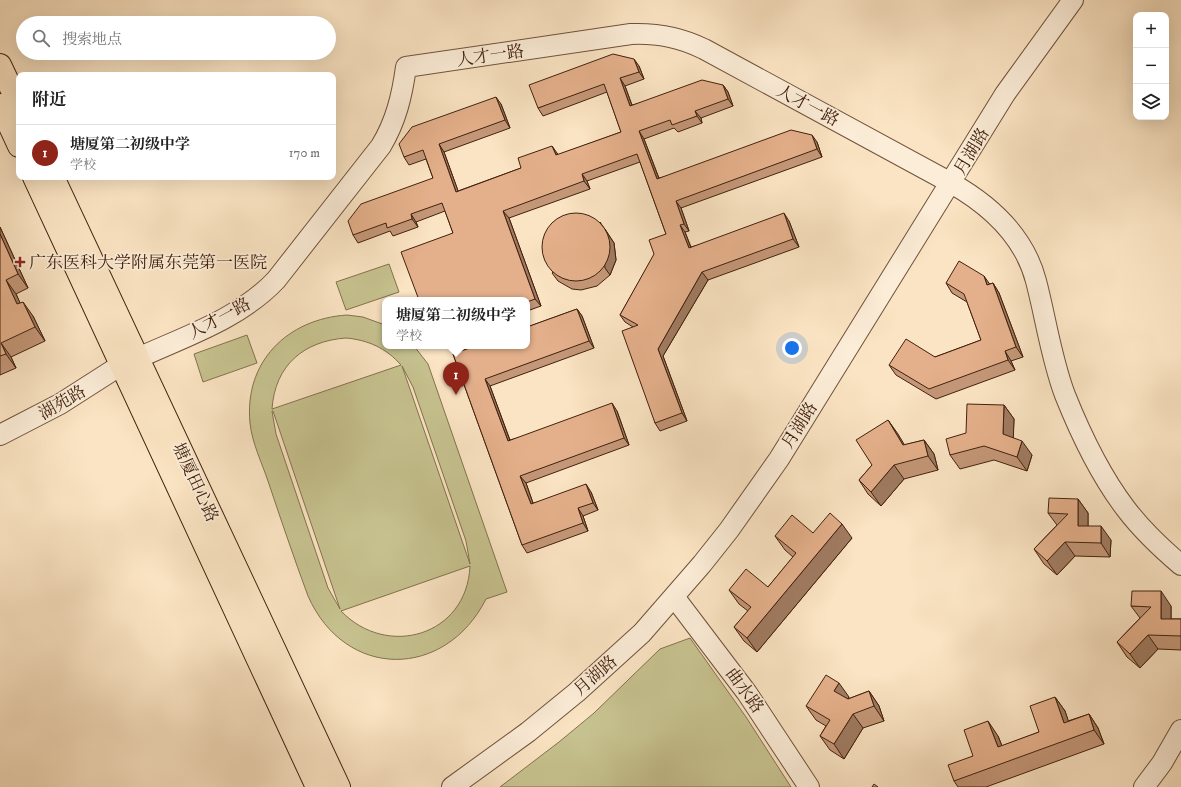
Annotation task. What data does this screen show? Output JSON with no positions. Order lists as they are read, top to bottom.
{
  "streets": {
    "main road": ["塘厦田心路"],
    "street": [
      "人才一路",
      "月湖路",
      "湖苑路",
      "曲水路"
    ]
  },
  "crossings": [
    ["人才一路", "月湖路"],
    ["人才一路", "湖苑路"],
    ["人才一路", "塘厦田心路"],
    ["月湖路", "曲水路"],
    ["湖苑路", "塘厦田心路"]
  ],
  "places": {
    "health": ["广东医科大学附属东莞第一医院"]
  },
  "page": {
    "map_buttons": ["+", "−"],
    "search": "搜索地点",
    "heading": "附近",
    "list": [
      {
        "mark": "1",
        "name": "塘厦第二初级中学",
        "note": "学校",
        "value": "170 m"
      }
    ],
    "popup": ["塘厦第二初级中学", "学校"],
    "pins": "1"
  }
}
